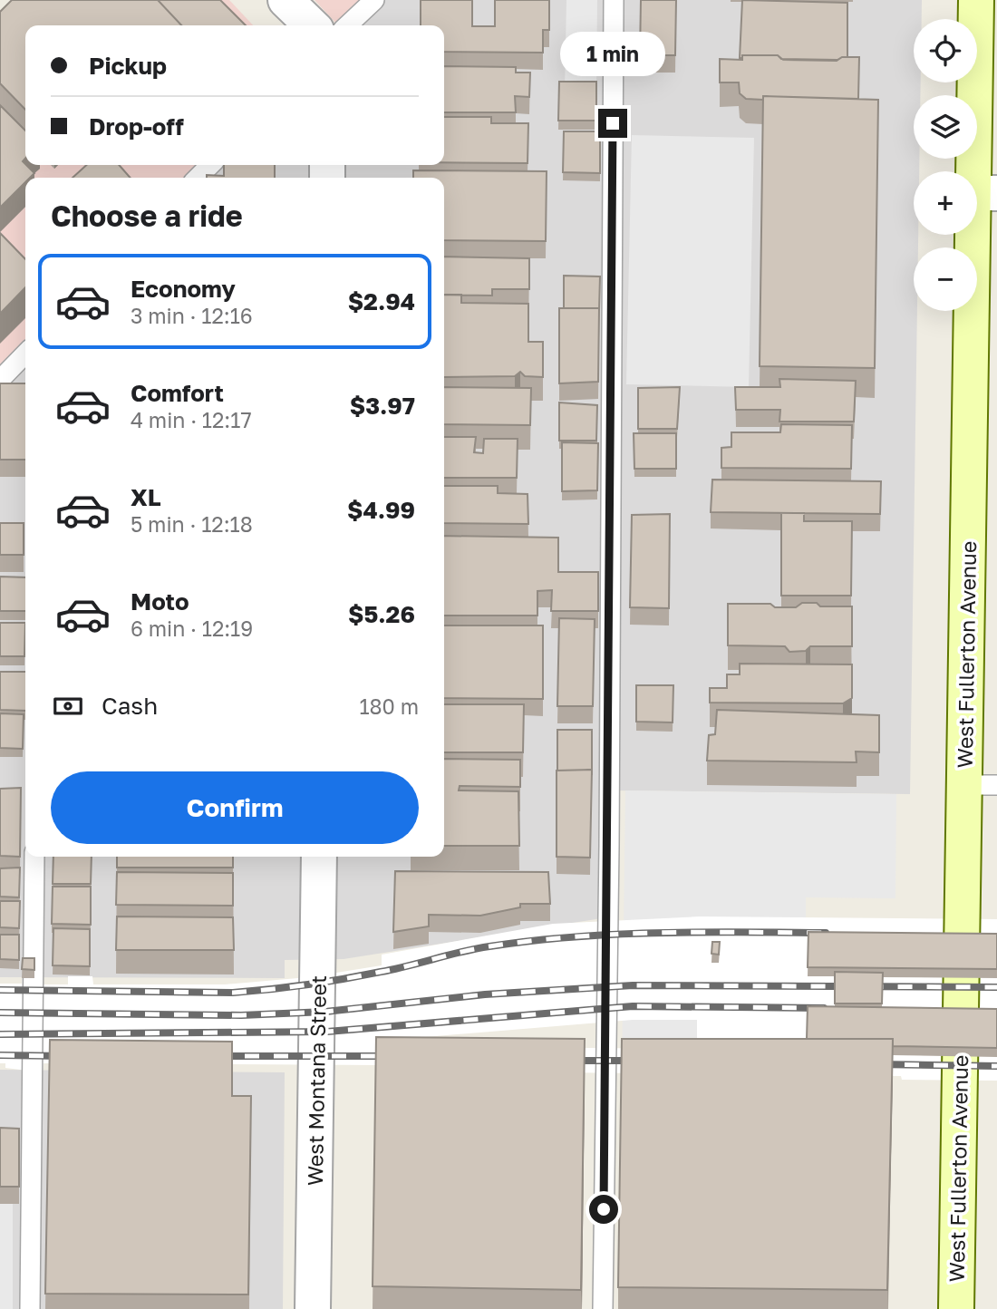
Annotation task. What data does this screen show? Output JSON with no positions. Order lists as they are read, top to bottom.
{
  "streets": {
    "main road": ["West Fullerton Avenue"],
    "street": ["West Montana Street"]
  },
  "page": {
    "map_buttons": ["+", "−"],
    "banner": ["Pickup", "Drop-off"],
    "bubble": "1 min",
    "heading": "Choose a ride",
    "list": [
      {
        "name": "Economy",
        "note": "3 min · 12:16",
        "value": "$2.94"
      },
      {
        "name": "Comfort",
        "note": "4 min · 12:17",
        "value": "$3.97"
      },
      {
        "name": "XL",
        "note": "5 min · 12:18",
        "value": "$4.99"
      },
      {
        "name": "Moto",
        "note": "6 min · 12:19",
        "value": "$5.26"
      }
    ],
    "pay": ["Cash", "180 m"],
    "buttons": "Confirm"
  }
}
